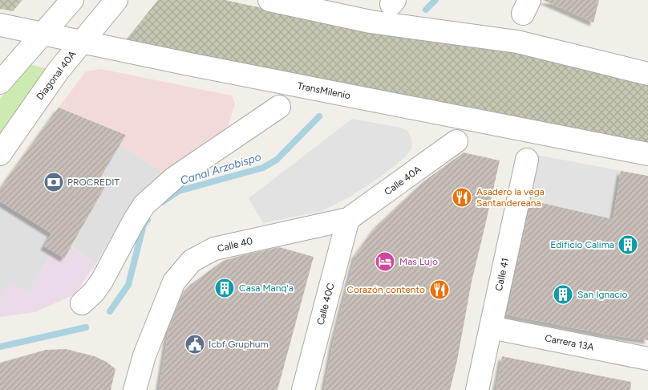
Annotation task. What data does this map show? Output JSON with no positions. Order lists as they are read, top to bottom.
{
  "streets": {
    "street": [
      "Diagonal 40A",
      "TransMilenio",
      "Calle 40A",
      "Calle 40",
      "Calle 41",
      "Calle 40C",
      "Carrera 13A"
    ]
  },
  "crossings": [
    ["Diagonal 40A", "TransMilenio"],
    ["Calle 40A", "Calle 40"],
    ["Calle 40A", "Calle 40C"],
    ["Calle 40", "Calle 40C"],
    ["Calle 41", "Carrera 13A"]
  ],
  "water": ["Canal Arzobispo"],
  "places": {
    "bank": ["PROCREDIT"],
    "restaurant": ["Asadero la vega Santandereana", "Corazón contento"],
    "building": ["Edificio Calima", "Casa Manq'a", "San Ignacio"],
    "hotel": ["Mas Lujo"],
    "public building": ["Icbf Gruphum"]
  }
}
